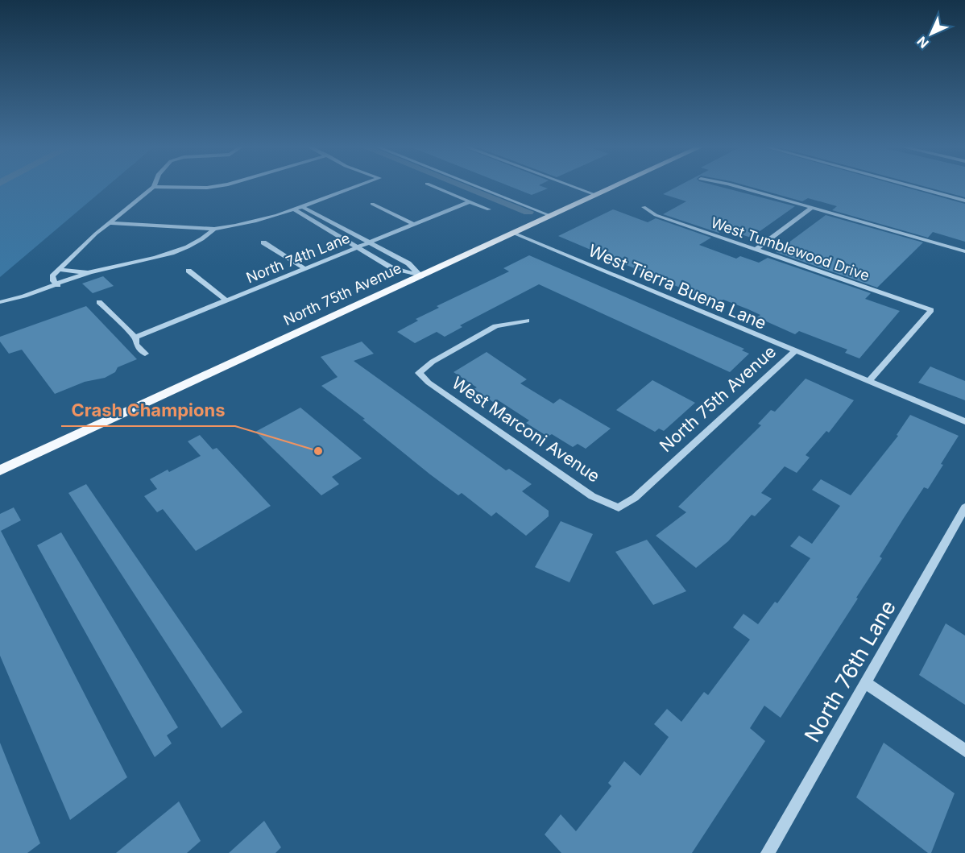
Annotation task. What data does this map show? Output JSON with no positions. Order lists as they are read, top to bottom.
{
  "streets": {
    "main road": ["North 75th Avenue"],
    "street": [
      "West Tumblewood Drive",
      "North 74th Lane",
      "West Tierra Buena Lane",
      "West Marconi Avenue",
      "North 76th Lane"
    ]
  },
  "crossings": [
    ["West Tumblewood Drive", "West Tierra Buena Lane"],
    ["West Tierra Buena Lane", "North 75th Avenue"],
    ["North 75th Avenue", "West Marconi Avenue"]
  ],
  "places": ["Crash Champions"],
  "north": "bottom left"
}
